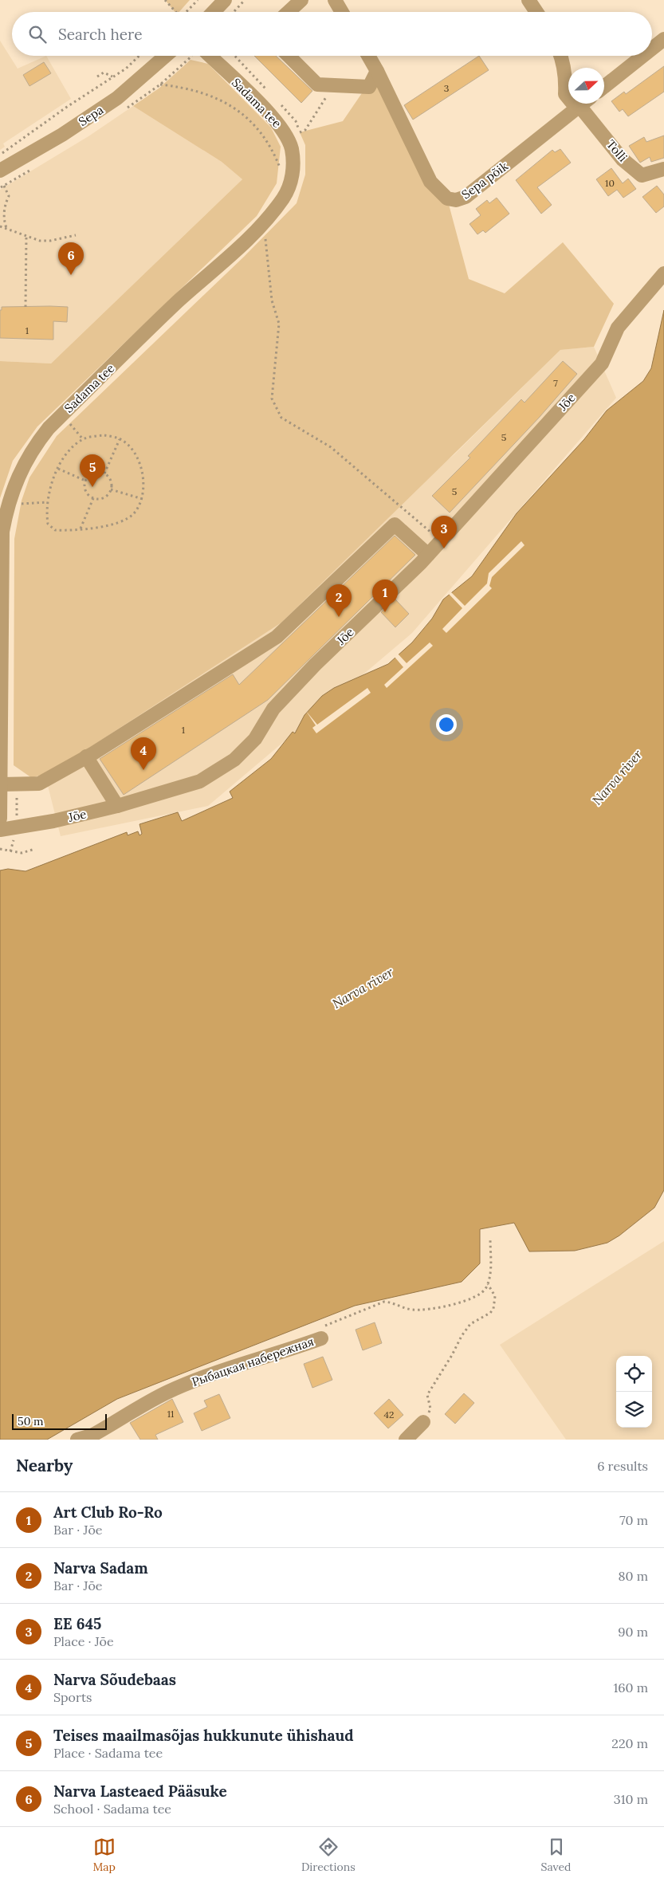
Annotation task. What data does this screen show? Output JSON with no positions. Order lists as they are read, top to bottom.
{
  "streets": {
    "street": [
      "Sadama tee",
      "Sepa",
      "Tolli",
      "Sepa põik",
      "Jõe",
      "Рыбацкая набережная"
    ]
  },
  "water": ["Narva river"],
  "house_numbers": [
    "3",
    "10",
    "1",
    "7",
    "5",
    "5",
    "1",
    "11",
    "42"
  ],
  "scale_bar": "50 m",
  "north": "right",
  "page": {
    "search": "Search here",
    "pins": [
      "6",
      "5",
      "3",
      "1",
      "2",
      "4"
    ],
    "scale": "50 m",
    "heading": ["Nearby", "6 results"],
    "list": [
      {
        "mark": "1",
        "name": "Art Club Ro-Ro",
        "note": "Bar · Jõe",
        "value": "70 m"
      },
      {
        "mark": "2",
        "name": "Narva Sadam",
        "note": "Bar · Jõe",
        "value": "80 m"
      },
      {
        "mark": "3",
        "name": "EE 645",
        "note": "Place · Jõe",
        "value": "90 m"
      },
      {
        "mark": "4",
        "name": "Narva Sõudebaas",
        "note": "Sports",
        "value": "160 m"
      },
      {
        "mark": "5",
        "name": "Teises maailmasõjas hukkunute ühishaud",
        "note": "Place · Sadama tee",
        "value": "220 m"
      },
      {
        "mark": "6",
        "name": "Narva Lasteaed Pääsuke",
        "note": "School · Sadama tee",
        "value": "310 m"
      }
    ],
    "nav": ["Map", "Directions", "Saved"]
  }
}
